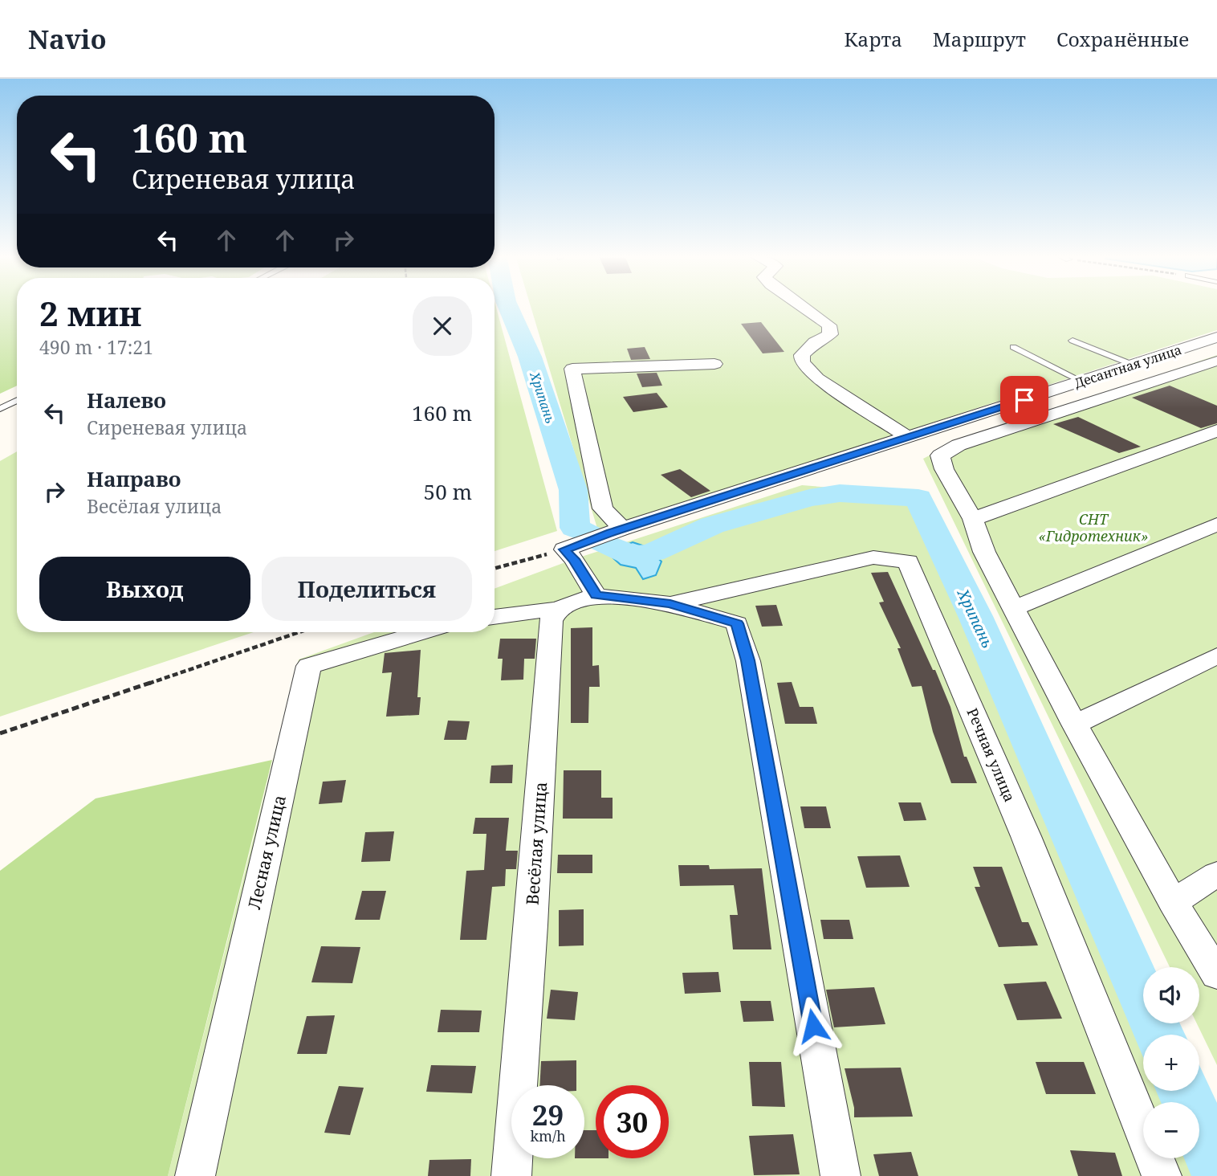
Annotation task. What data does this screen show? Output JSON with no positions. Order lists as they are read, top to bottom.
{
  "streets": {
    "street": [
      "Десантная улица",
      "Речная улица",
      "Весёлая улица",
      "Лесная улица"
    ]
  },
  "water": ["Хрипань"],
  "parks": ["СНТ «Гидротехник»"],
  "page": {
    "header": "Navio",
    "nav": ["Карта", "Маршрут", "Сохранённые"],
    "turn": ["160 m", "Сиреневая улица"],
    "heading": ["2 мин", "490 m · 17:21"],
    "list": [
      {
        "name": "Налево",
        "note": "Сиреневая улица",
        "value": "160 m"
      },
      {
        "name": "Направо",
        "note": "Весёлая улица",
        "value": "50 m"
      }
    ],
    "buttons": ["Выход", "Поделиться"],
    "map_buttons": ["+", "−"],
    "speed": "29 km/h",
    "limit": "30"
  }
}
